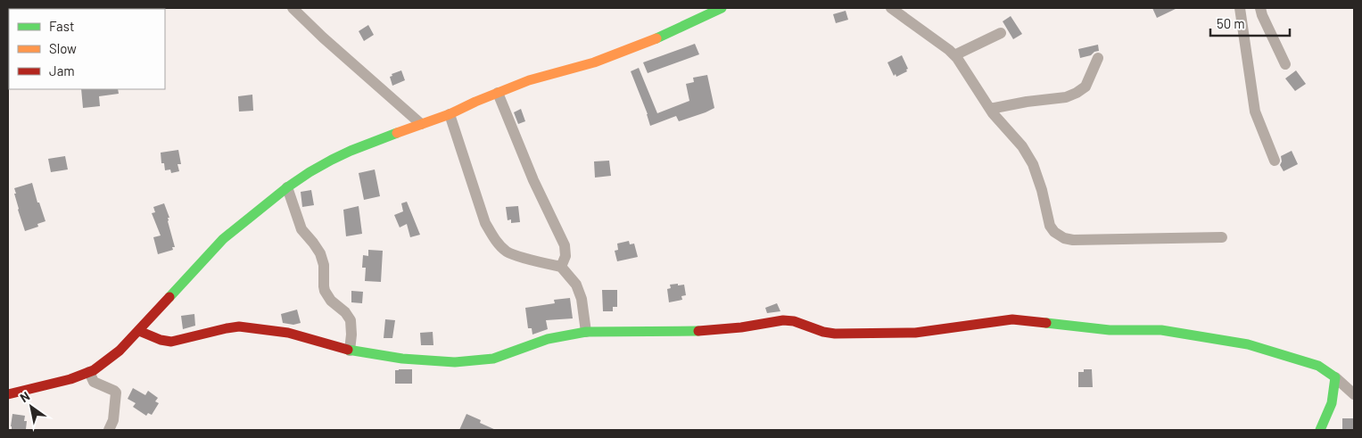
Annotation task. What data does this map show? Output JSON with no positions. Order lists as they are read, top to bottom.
{
  "legend": ["Fast", "Slow", "Jam"],
  "scale_bar": "50 m",
  "north": "top left"
}
